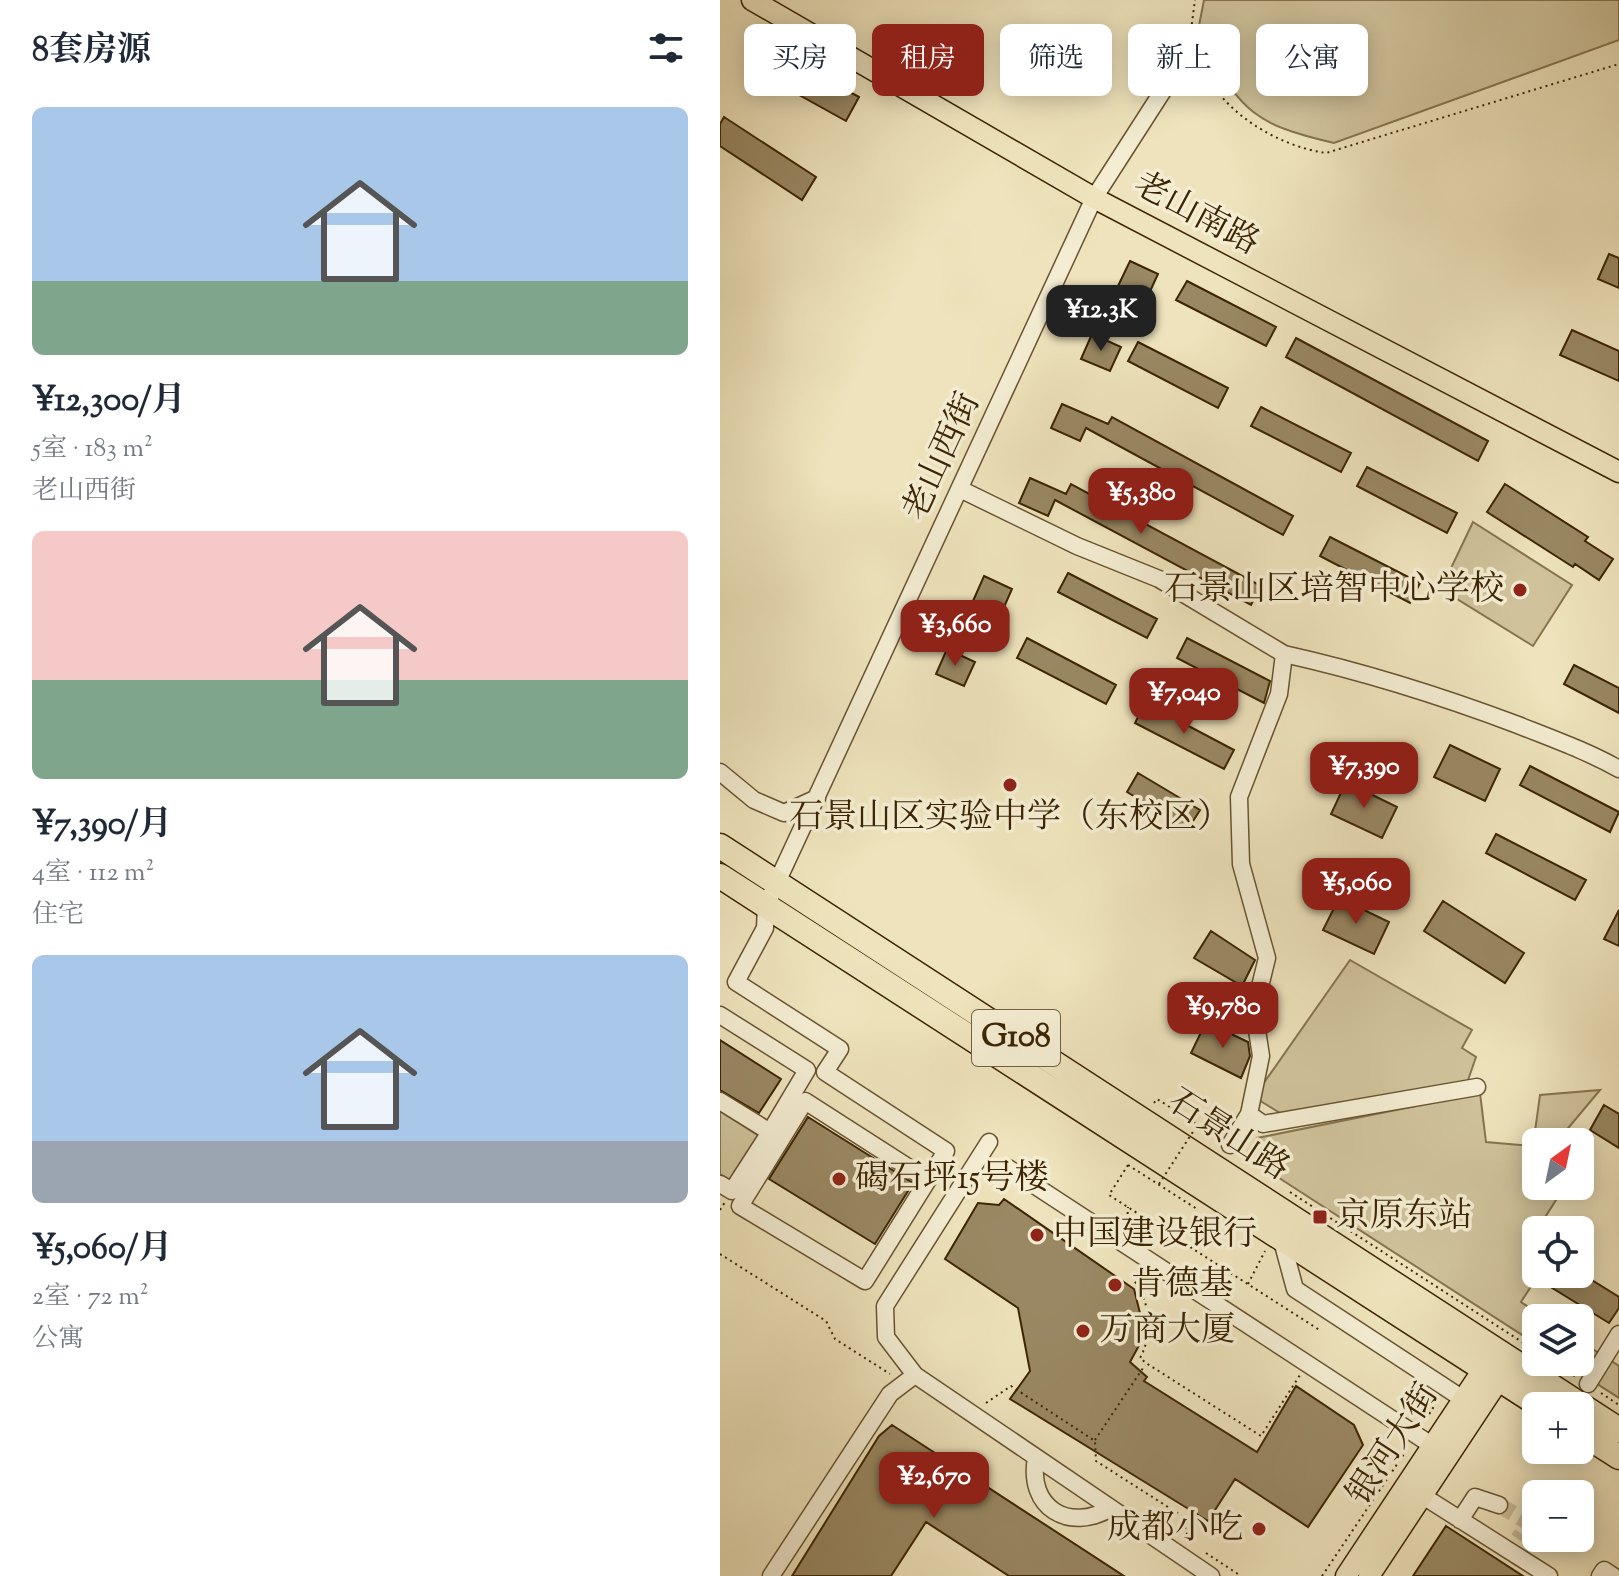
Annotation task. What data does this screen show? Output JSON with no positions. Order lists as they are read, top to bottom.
{
  "streets": {
    "highway": ["G108", "石景山路"],
    "main road": ["老山南路", "银河大街"],
    "street": ["老山西街"]
  },
  "crossings": [
    ["老山南路", "老山西街"],
    ["老山西街", "石景山路"],
    ["石景山路", "银河大街"]
  ],
  "places": {
    "other": [
      "石景山区培智中心学校",
      "石景山区实验中学（东校区）",
      "碣石坪15号楼",
      "中国建设银行",
      "肯德基",
      "万商大厦",
      "成都小吃"
    ],
    "transit": ["京原东站"]
  },
  "north": "top right",
  "page": {
    "heading": "8套房源",
    "chip": [
      "买房",
      "租房",
      "筛选",
      "新上",
      "公寓"
    ],
    "list": [
      {
        "name": "¥12,300/月",
        "note": "5室 · 183 m² · 老山西街"
      },
      {
        "name": "¥7,390/月",
        "note": "4室 · 112 m² · 住宅"
      },
      {
        "name": "¥5,060/月",
        "note": "2室 · 72 m² · 公寓"
      }
    ],
    "price": [
      "¥12.3K",
      "¥5,380",
      "¥3,660",
      "¥7,040",
      "¥7,390",
      "¥5,060",
      "¥9,780",
      "¥2,670"
    ],
    "map_buttons": ["+", "−"]
  }
}
